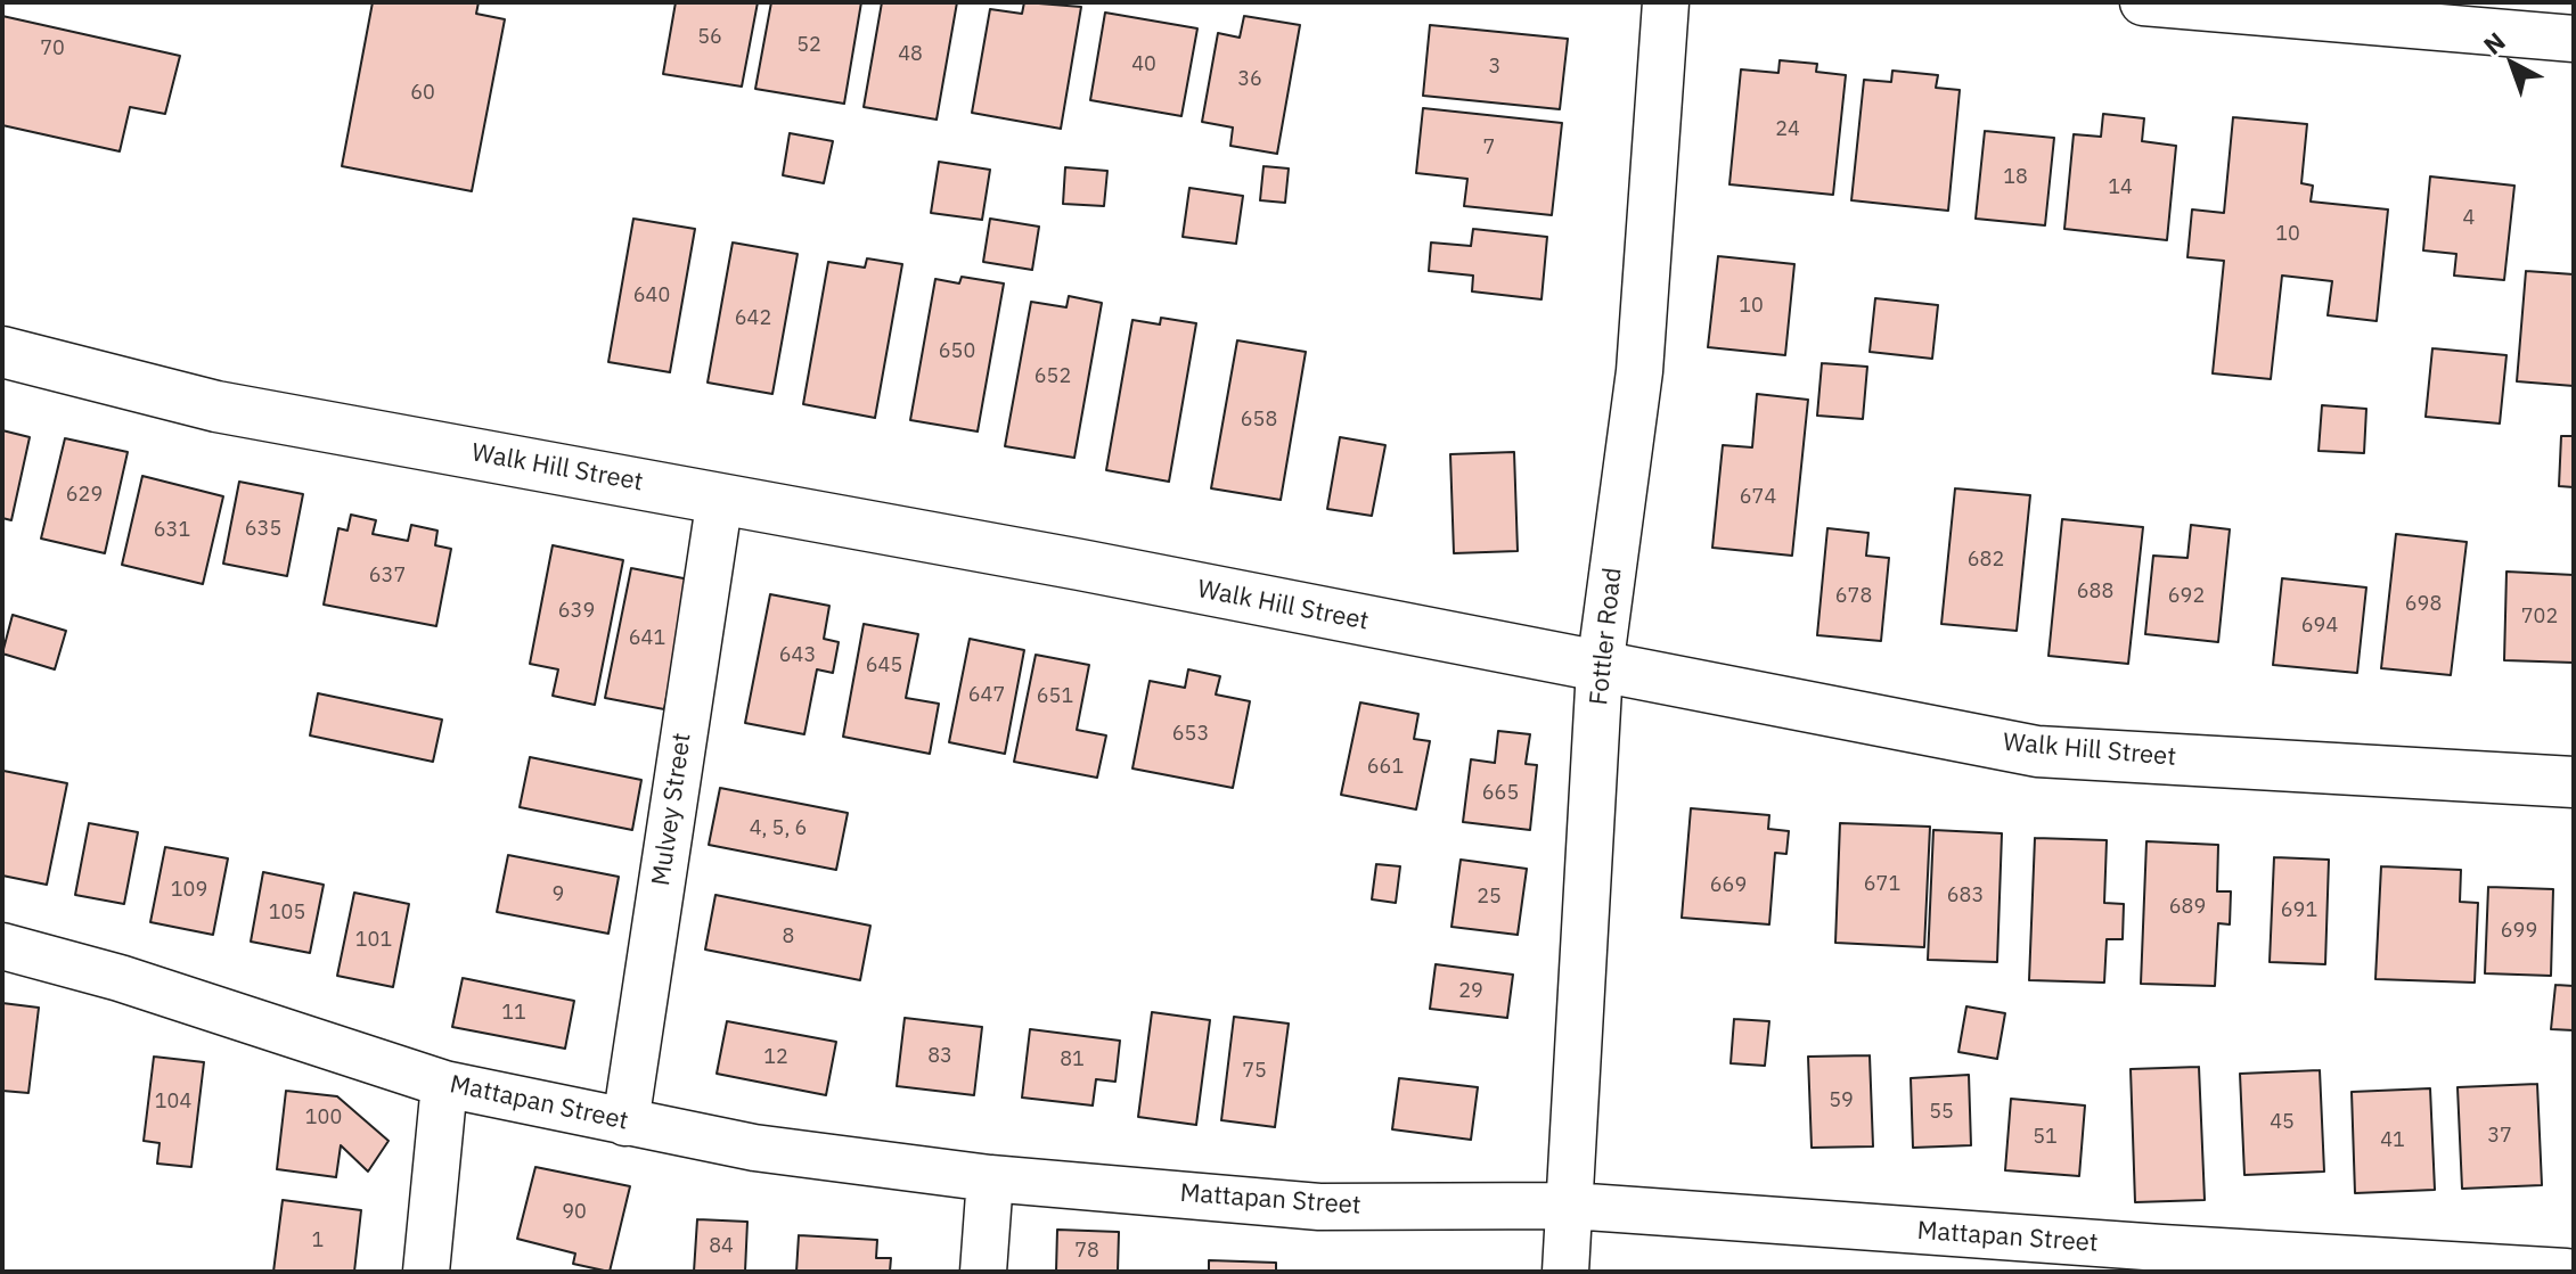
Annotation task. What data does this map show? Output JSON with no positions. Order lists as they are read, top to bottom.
{
  "streets": {
    "main road": ["Walk Hill Street"],
    "street": ["Fottler Road", "Mulvey Street", "Mattapan Street"]
  },
  "crossings": [
    ["Walk Hill Street", "Fottler Road"],
    ["Walk Hill Street", "Mulvey Street"],
    ["Fottler Road", "Mattapan Street"],
    ["Mulvey Street", "Mattapan Street"]
  ],
  "house_numbers": [
    "56",
    "52",
    "70",
    "48",
    "40",
    "3",
    "36",
    "60",
    "24",
    "7",
    "18",
    "14",
    "4",
    "10",
    "640",
    "10",
    "642",
    "650",
    "652",
    "658",
    "629",
    "674",
    "635",
    "631",
    "682",
    "637",
    "688",
    "678",
    "692",
    "698",
    "639",
    "702",
    "694",
    "641",
    "643",
    "645",
    "647",
    "651",
    "653",
    "661",
    "665",
    "4, 5, 6",
    "671",
    "669",
    "109",
    "9",
    "683",
    "25",
    "689",
    "691",
    "105",
    "699",
    "8",
    "101",
    "29",
    "11",
    "83",
    "12",
    "81",
    "75",
    "59",
    "104",
    "55",
    "100",
    "45",
    "37",
    "51",
    "41",
    "90",
    "1",
    "84",
    "78"
  ],
  "north": "top left"
}
